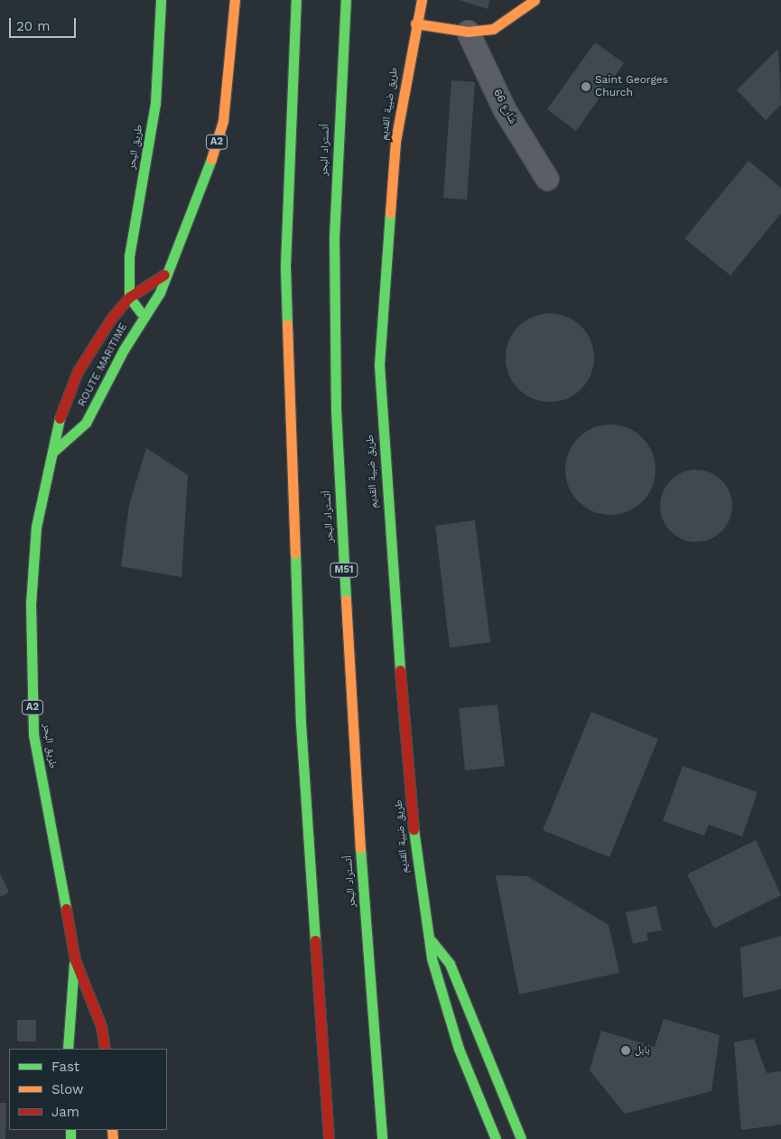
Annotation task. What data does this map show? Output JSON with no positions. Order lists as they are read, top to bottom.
{
  "streets": {
    "main road": [
      "طريق ضبية القديم",
      "A2",
      "طريق البحر",
      "أتستراد البحر",
      "ROUTE MARITIME",
      "M51"
    ],
    "street": ["شارع 66"]
  },
  "crossings": [
    ["A2", "طريق البحر"],
    ["A2", "ROUTE MARITIME"],
    ["طريق البحر", "ROUTE MARITIME"]
  ],
  "places": ["Saint Georges Church", "بابل"],
  "legend": ["Fast", "Slow", "Jam"],
  "scale_bar": "20 m"
}
